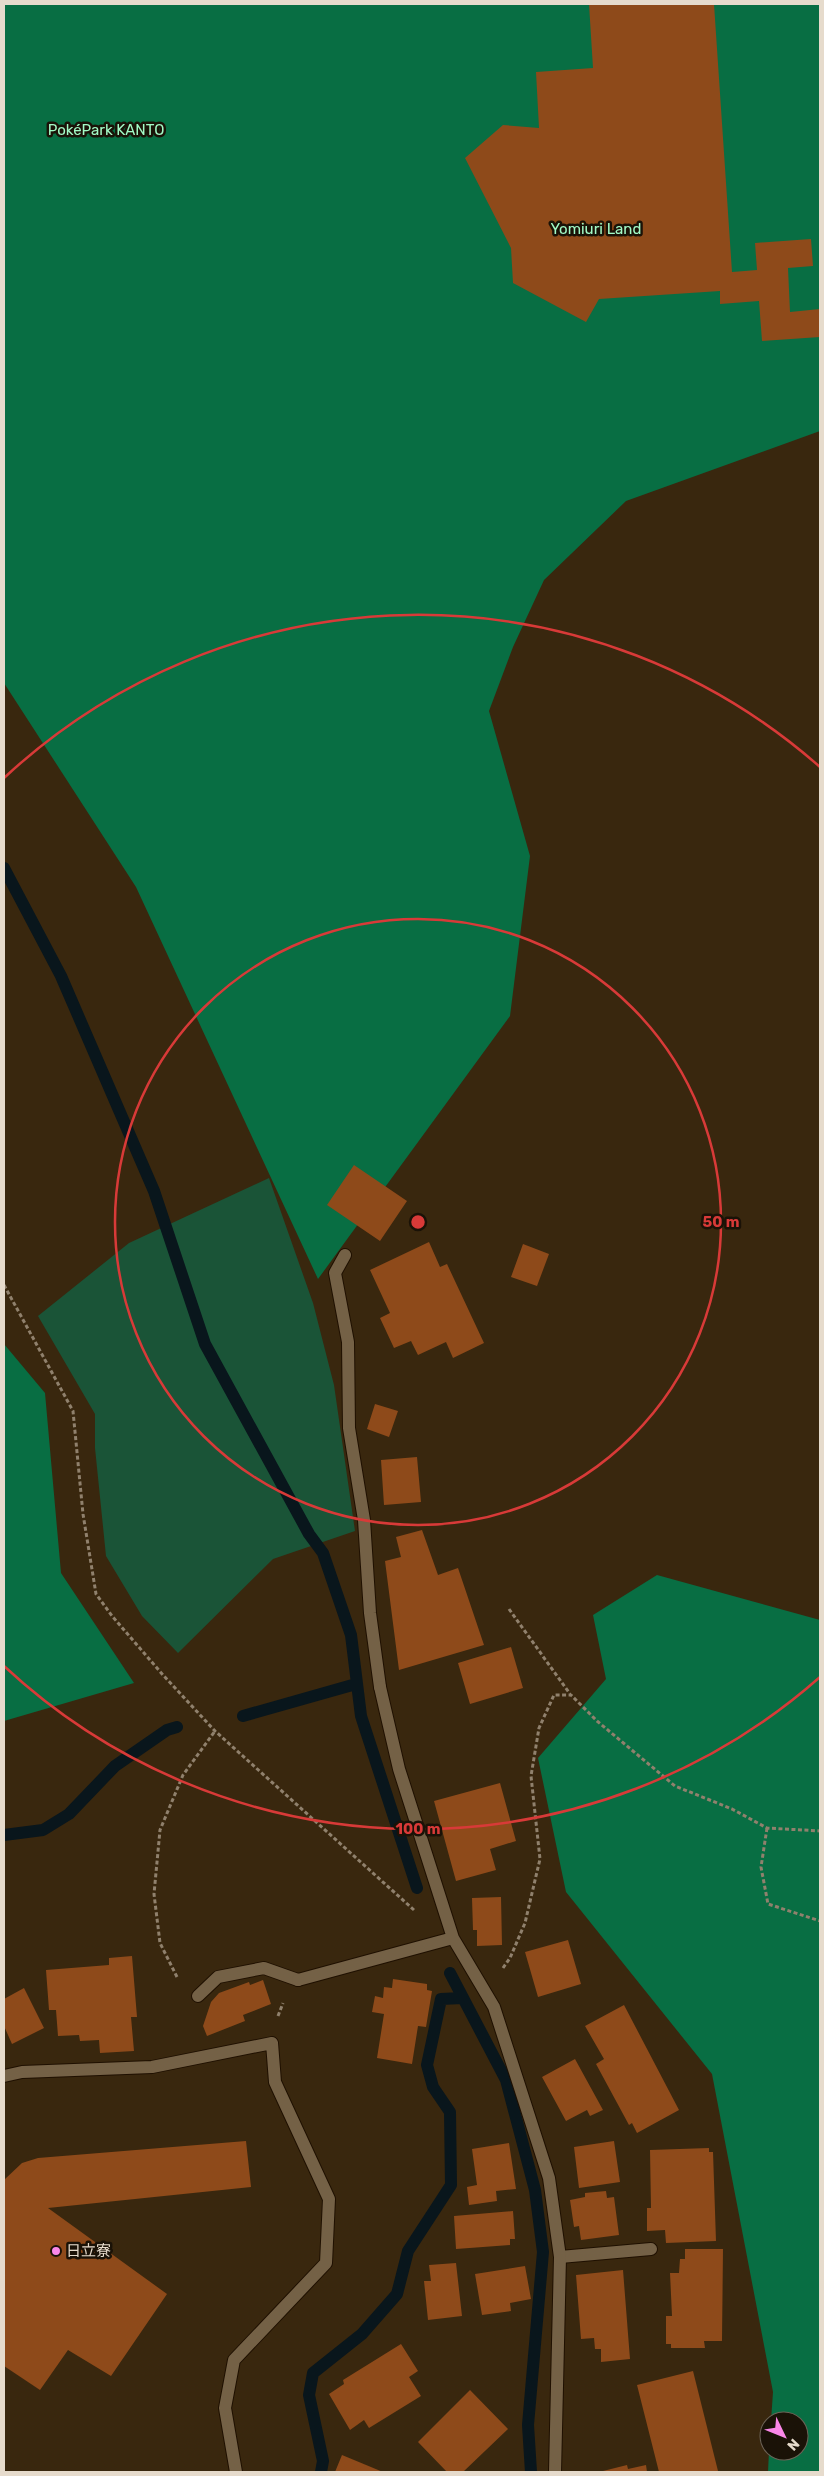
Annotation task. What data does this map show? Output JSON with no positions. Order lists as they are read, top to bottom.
{
  "parks": ["PokéPark KANTO", "Yomiuri Land"],
  "places": ["日立寮"],
  "north": "bottom right",
  "rings": ["50 m", "100 m"]
}
